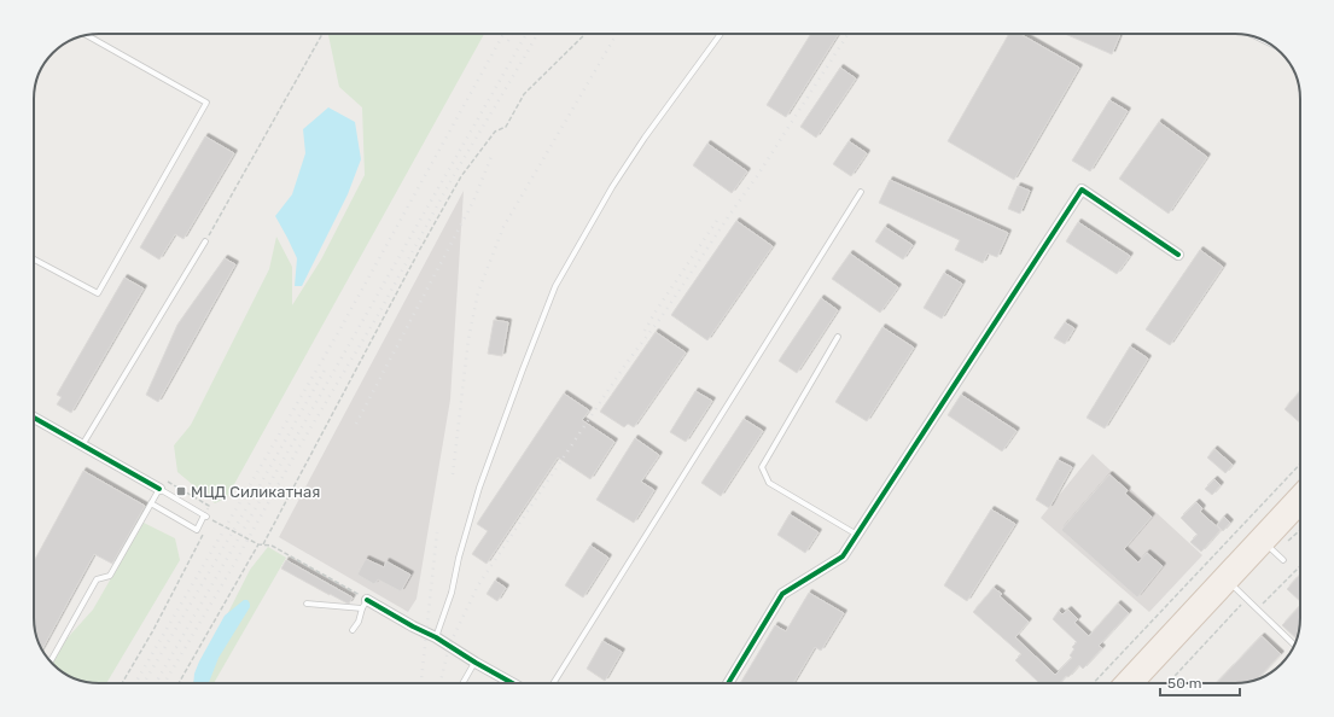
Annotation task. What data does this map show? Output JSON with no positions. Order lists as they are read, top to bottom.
{
  "places": {
    "transit": ["МЦД Силикатная"]
  },
  "scale_bar": "50 m"
}
